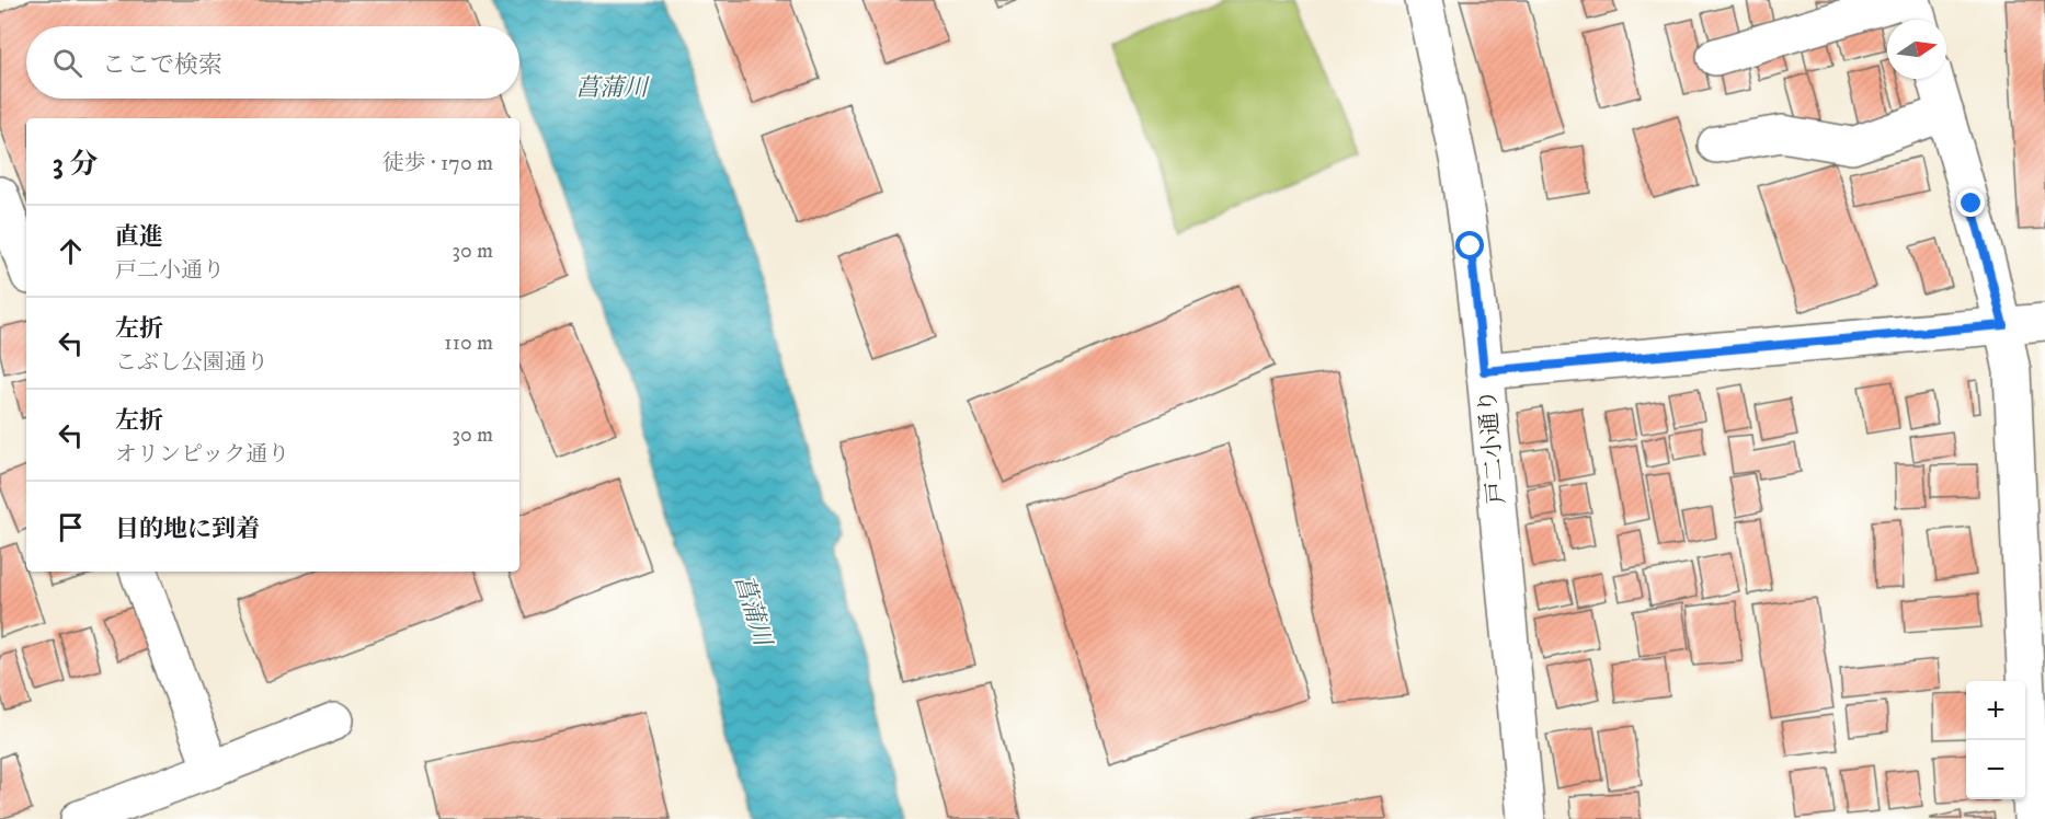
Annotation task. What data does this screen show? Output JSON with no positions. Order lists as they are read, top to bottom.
{
  "streets": {
    "street": ["戸二小通り"]
  },
  "water": ["菖蒲川"],
  "north": "right",
  "page": {
    "search": "ここで検索",
    "heading": ["3 分", "徒歩 · 170 m"],
    "list": [
      ["直進", "戸二小通り", "30 m"],
      ["左折", "こぶし公園通り", "110 m"],
      ["左折", "オリンピック通り", "30 m"],
      "目的地に到着"
    ],
    "map_buttons": ["+", "−"]
  }
}
